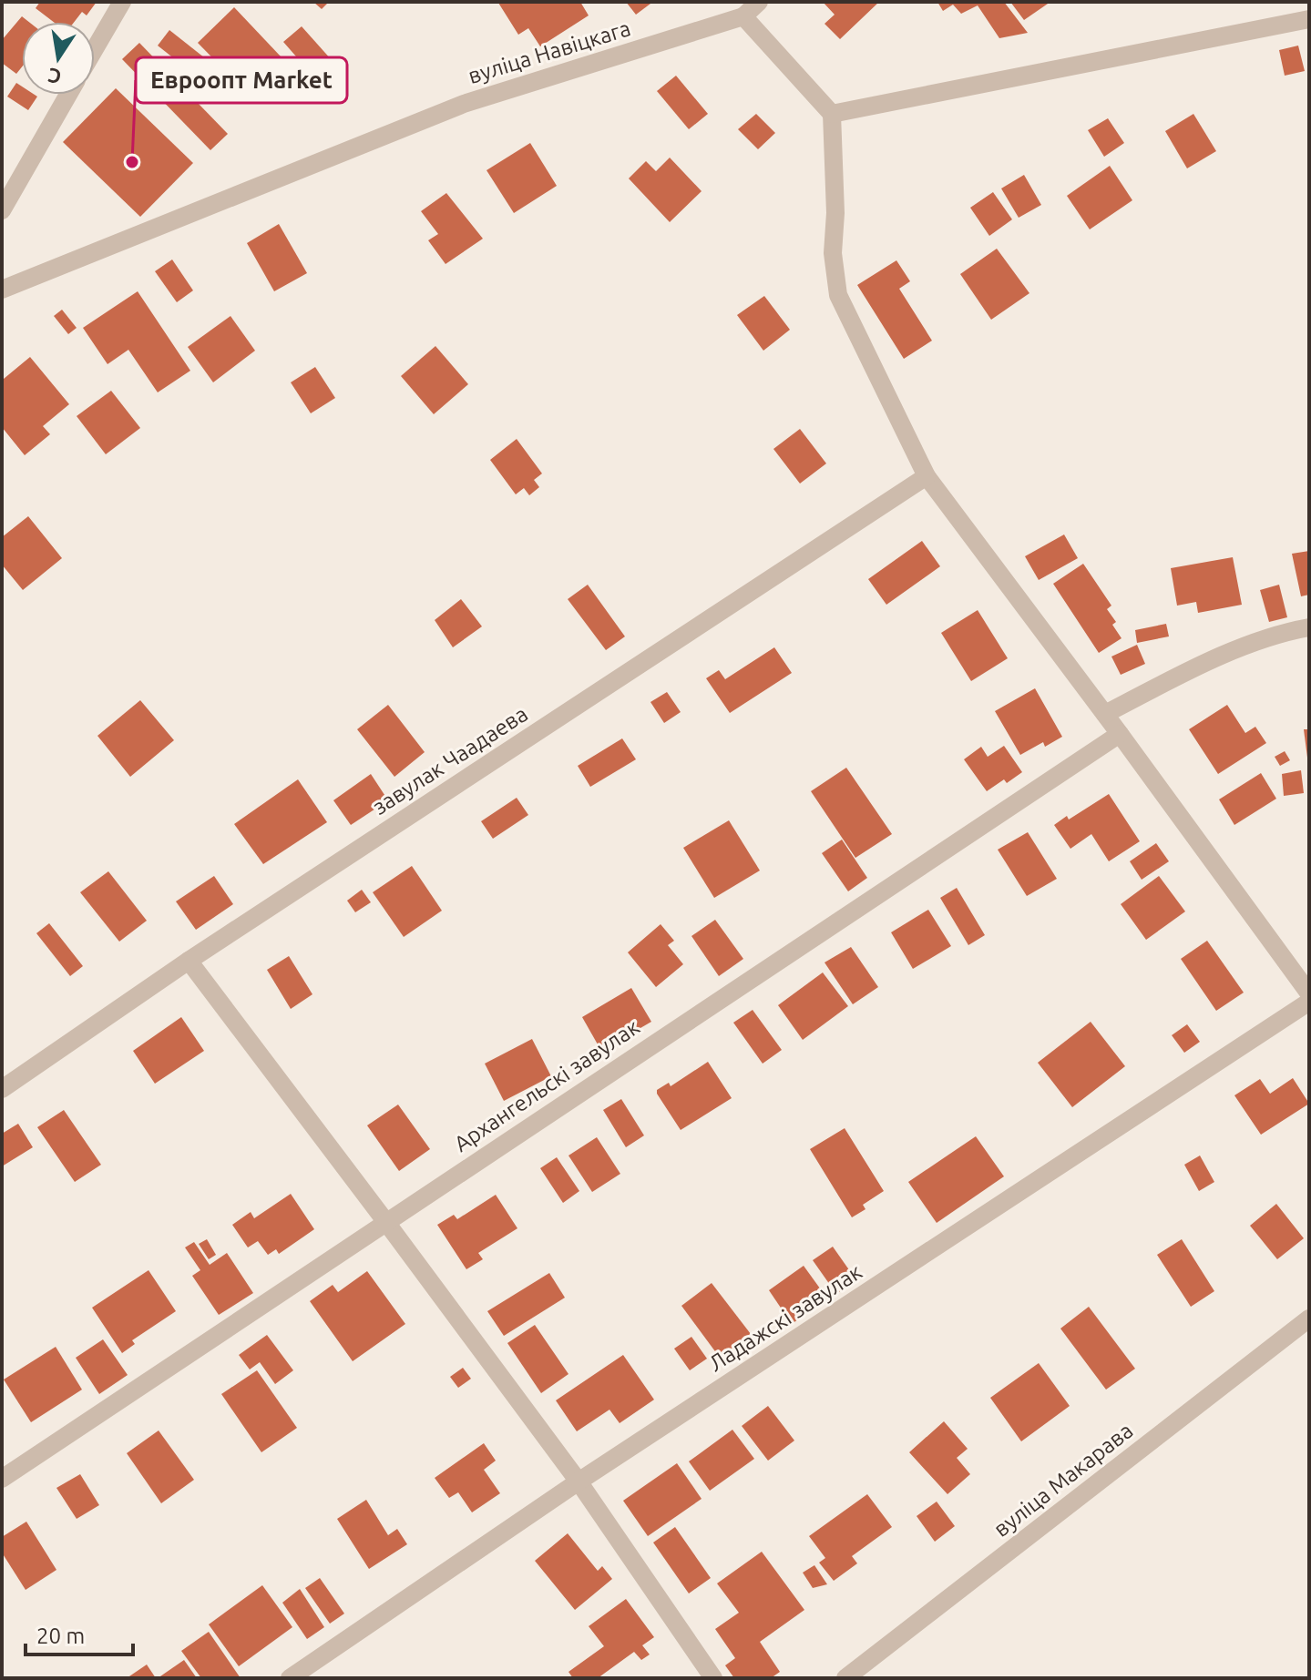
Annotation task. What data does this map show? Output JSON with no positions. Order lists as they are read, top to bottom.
{
  "streets": {
    "street": [
      "вуліца Навіцкага",
      "завулак Чаадаева",
      "Архангельскі завулак",
      "Ладажскі завулак",
      "вуліца Макарава"
    ]
  },
  "places": ["Евроопт Market"],
  "scale_bar": "20 m",
  "north": "bottom"
}
